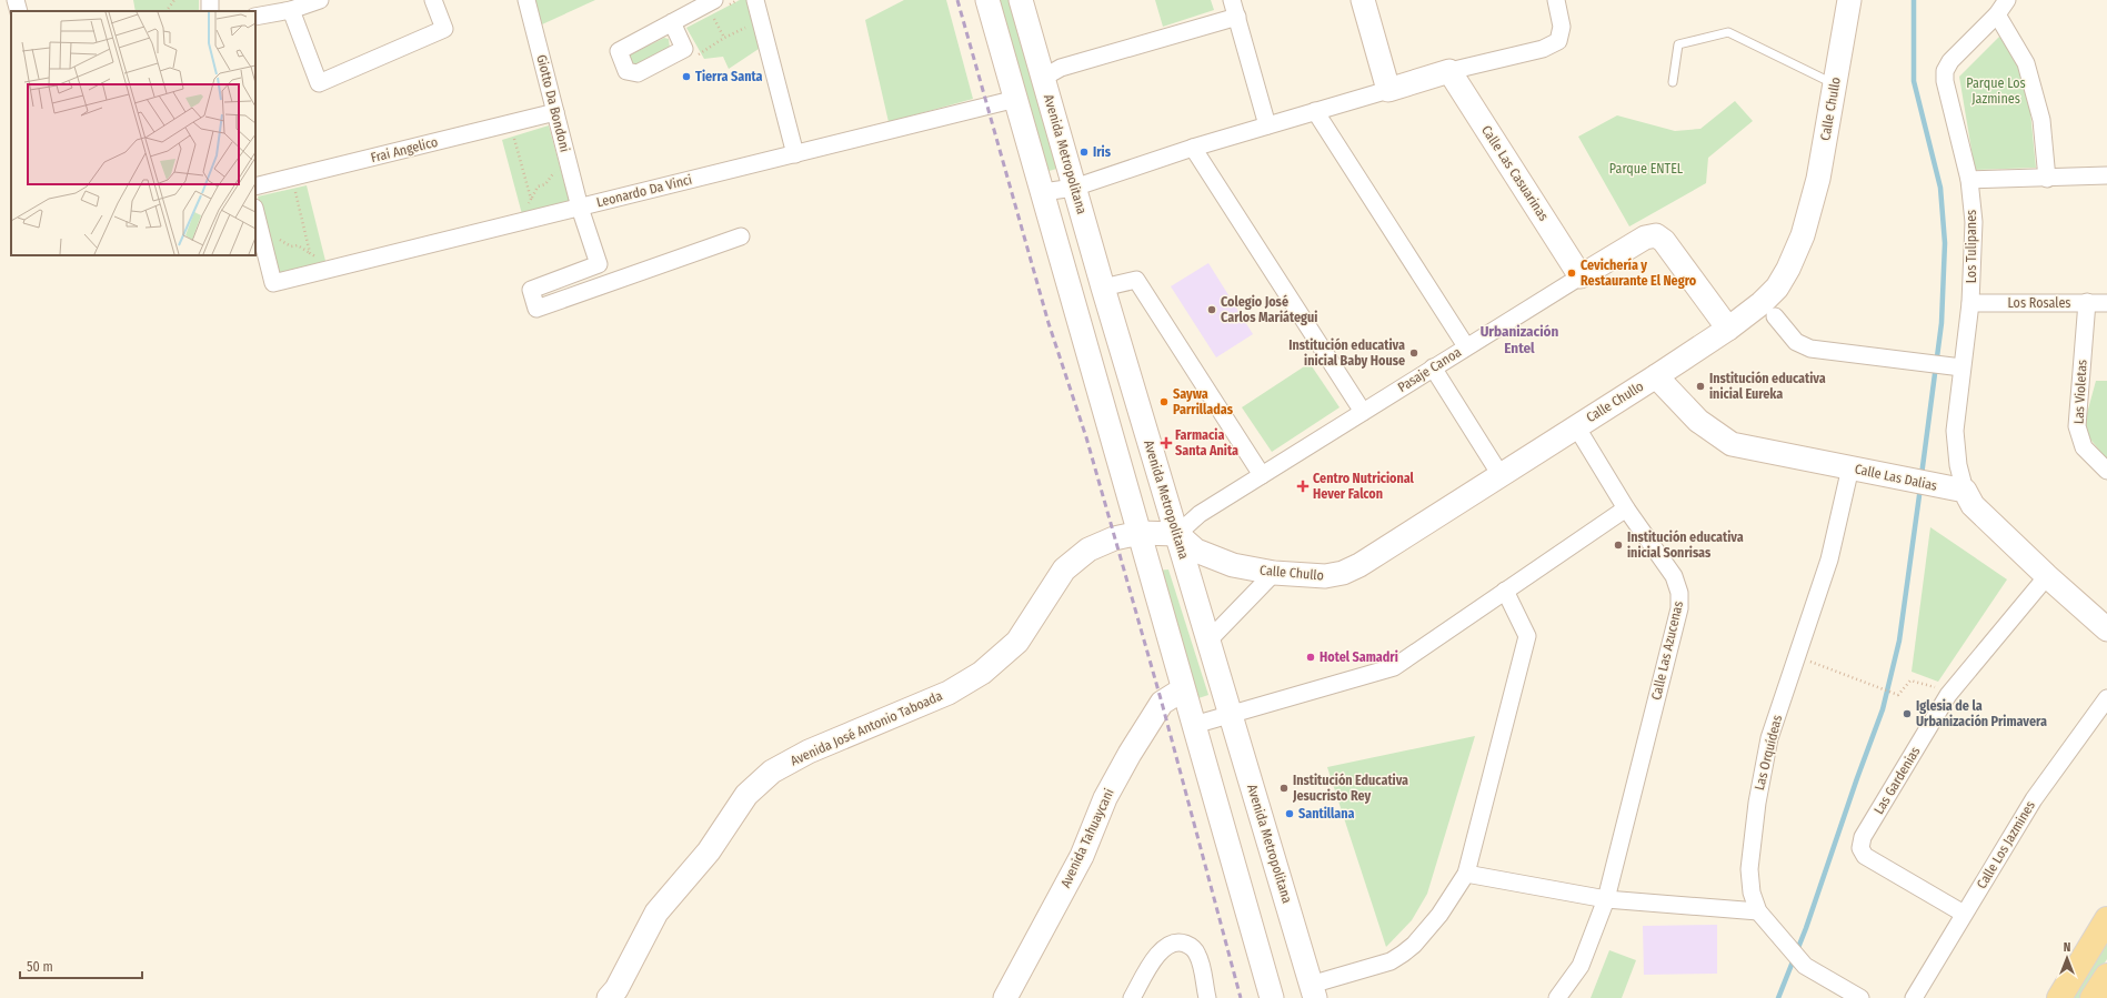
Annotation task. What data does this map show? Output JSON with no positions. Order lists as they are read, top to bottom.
{
  "streets": {
    "main road": [
      "Calle Chullo",
      "Avenida Metropolitana",
      "Calle Las Casuarinas",
      "Pasaje Canoa",
      "Calle Las Dalias",
      "Avenida José Antonio Taboada",
      "Avenida Tahuaycani"
    ],
    "street": [
      "Giotto Da Bondoni",
      "Frai Angelico",
      "Leonardo Da Vinci",
      "Los Tulipanes",
      "Los Rosales",
      "Las Violetas",
      "Calle Las Azucenas",
      "Las Orquídeas",
      "Las Gardenias",
      "Calle Los Jazmines"
    ]
  },
  "crossings": [
    ["Giotto Da Bondoni", "Frai Angelico"],
    ["Giotto Da Bondoni", "Leonardo Da Vinci"],
    ["Calle Chullo", "Avenida Metropolitana"],
    ["Calle Chullo", "Pasaje Canoa"],
    ["Calle Chullo", "Calle Las Dalias"],
    ["Calle Chullo", "Calle Las Azucenas"],
    ["Calle Chullo", "Avenida José Antonio Taboada"],
    ["Avenida Metropolitana", "Pasaje Canoa"],
    ["Avenida Metropolitana", "Avenida José Antonio Taboada"],
    ["Calle Las Casuarinas", "Pasaje Canoa"],
    ["Los Tulipanes", "Los Rosales"],
    ["Los Tulipanes", "Calle Las Dalias"],
    ["Los Rosales", "Las Violetas"],
    ["Pasaje Canoa", "Avenida José Antonio Taboada"],
    ["Calle Las Dalias", "Las Orquídeas"],
    ["Las Gardenias", "Calle Los Jazmines"]
  ],
  "districts": ["Urbanización Entel"],
  "parks": ["Parque Los Jazmines", "Parque ENTEL"],
  "places": {
    "other": [
      "Tierra Santa",
      "Iris",
      "Cevichería y Restaurante El Negro",
      "Colegio José Carlos Mariátegui",
      "Institución educativa inicial Baby House",
      "Institución educativa inicial Eureka",
      "Saywa Parrilladas",
      "Institución educativa inicial Sonrisas",
      "Hotel Samadri",
      "Iglesia de la Urbanización Primavera",
      "Institución Educativa Jesucristo Rey",
      "Santillana"
    ],
    "health": ["Farmacia Santa Anita", "Centro Nutricional Hever Falcon"]
  },
  "scale_bar": "50 m",
  "north": "top"
}
